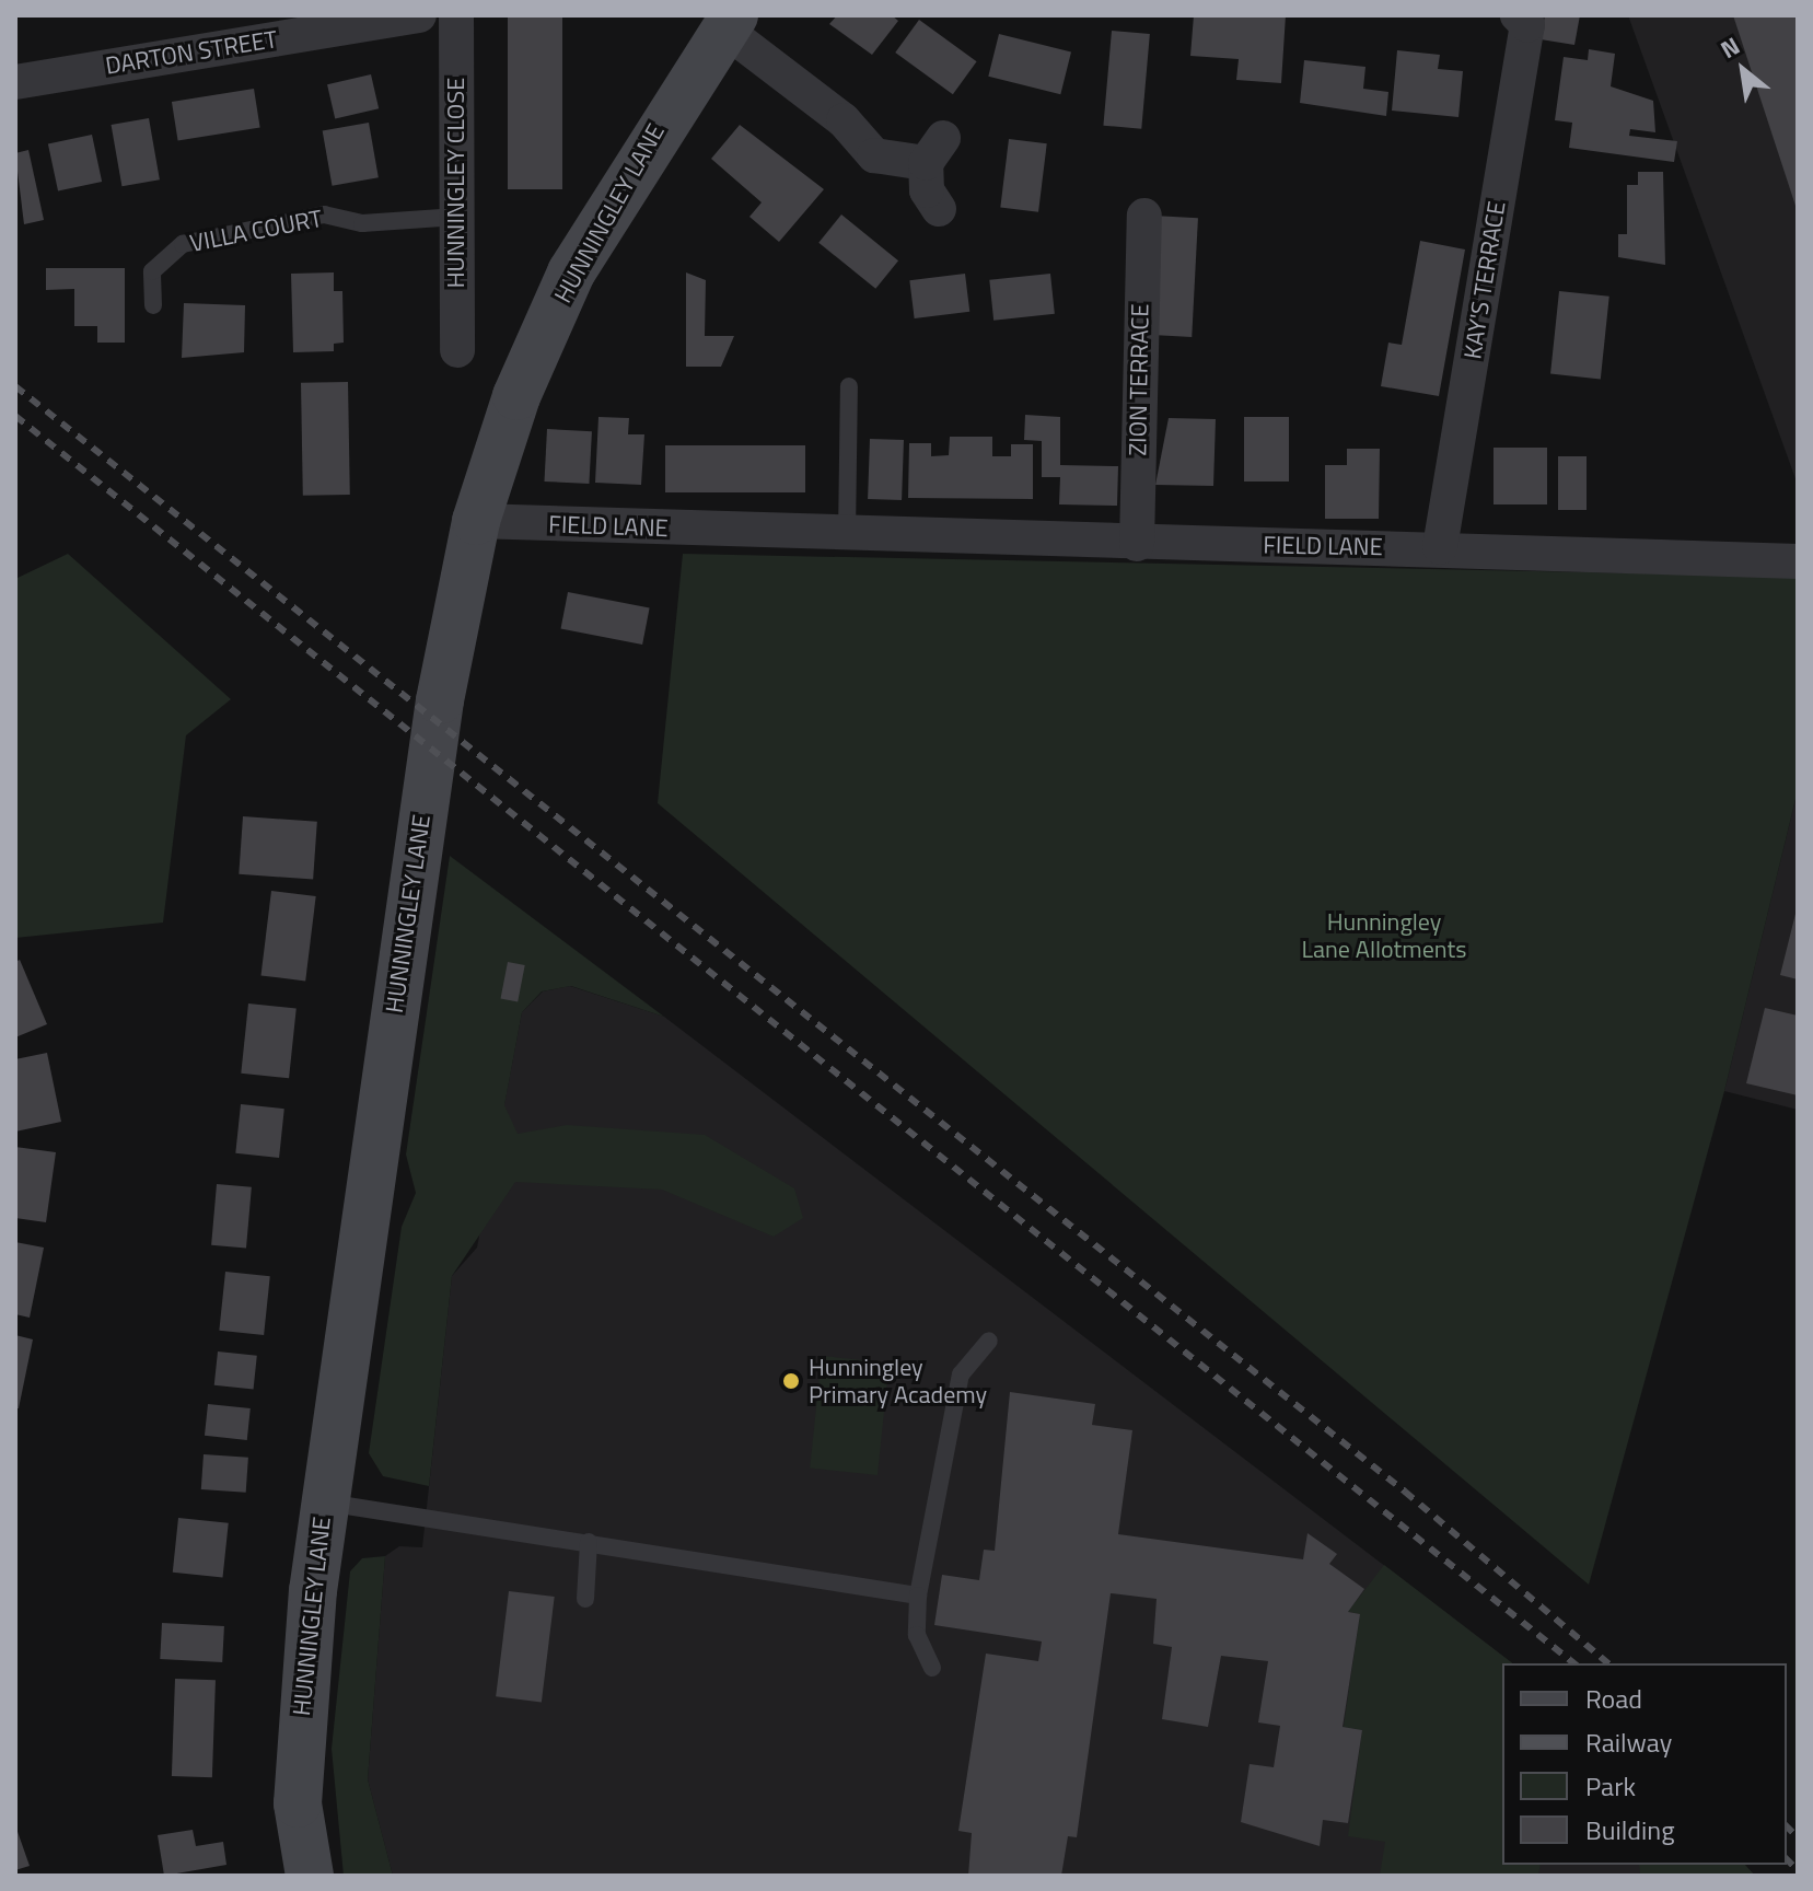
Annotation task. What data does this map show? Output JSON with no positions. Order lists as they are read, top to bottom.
{
  "streets": {
    "main road": ["HUNNINGLEY LANE"],
    "street": [
      "DARTON STREET",
      "HUNNINGLEY CLOSE",
      "KAY'S TERRACE",
      "ZION TERRACE",
      "FIELD LANE"
    ],
    "lane": ["VILLA COURT"]
  },
  "crossings": [
    ["HUNNINGLEY CLOSE", "VILLA COURT"],
    ["HUNNINGLEY LANE", "FIELD LANE"],
    ["KAY'S TERRACE", "FIELD LANE"],
    ["ZION TERRACE", "FIELD LANE"]
  ],
  "parks": ["Hunningley Lane Allotments"],
  "places": ["Hunningley Primary Academy"],
  "legend": [
    "Road",
    "Railway",
    "Park",
    "Building"
  ],
  "north": "top left"
}
